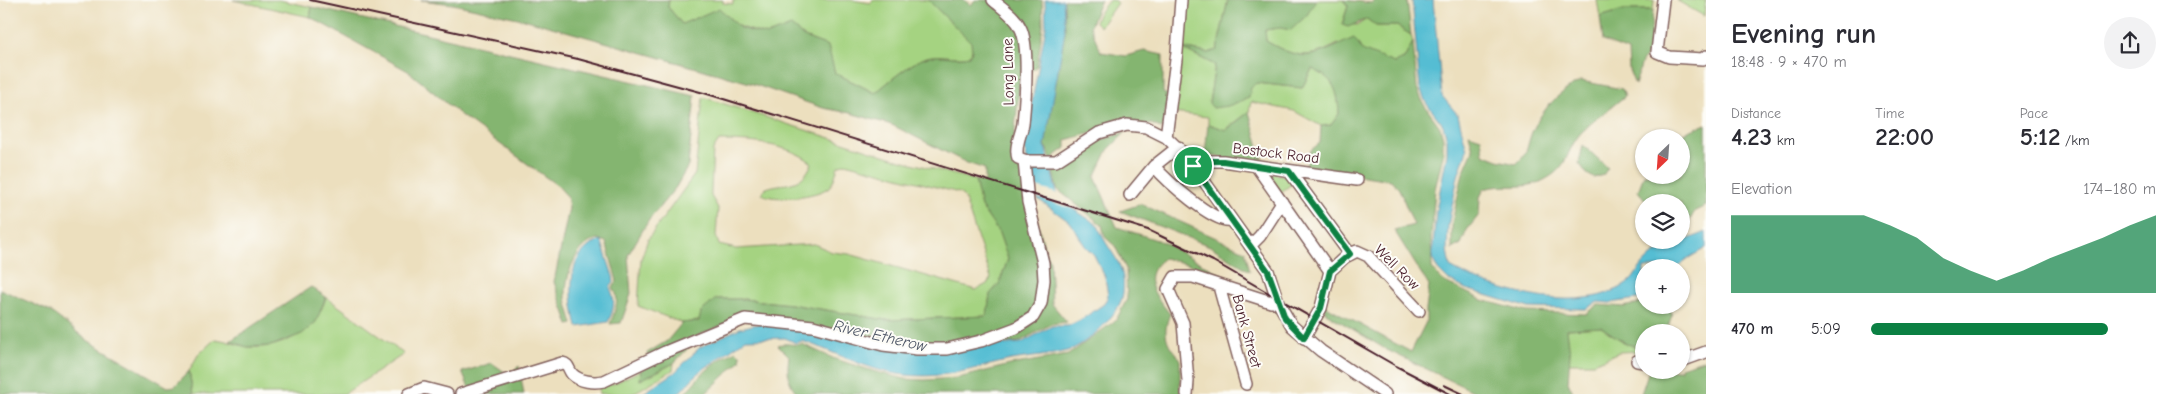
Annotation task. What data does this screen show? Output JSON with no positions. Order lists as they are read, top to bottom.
{
  "streets": {
    "street": [
      "Long Lane",
      "Bostock Road",
      "Well Row",
      "Bank Street"
    ]
  },
  "water": ["River Etherow"],
  "north": "bottom left",
  "page": {
    "heading": ["Evening run", "18:48 · 9 × 470 m"],
    "stats": [
      ["Distance", "4.23 km"],
      ["Time", "22:00"],
      ["Pace", "5:12 /km"]
    ],
    "map_buttons": ["+", "−"],
    "chart": ["Elevation", "174–180 m"],
    "list": [
      {
        "name": "470 m",
        "note": "5:09"
      }
    ]
  }
}
